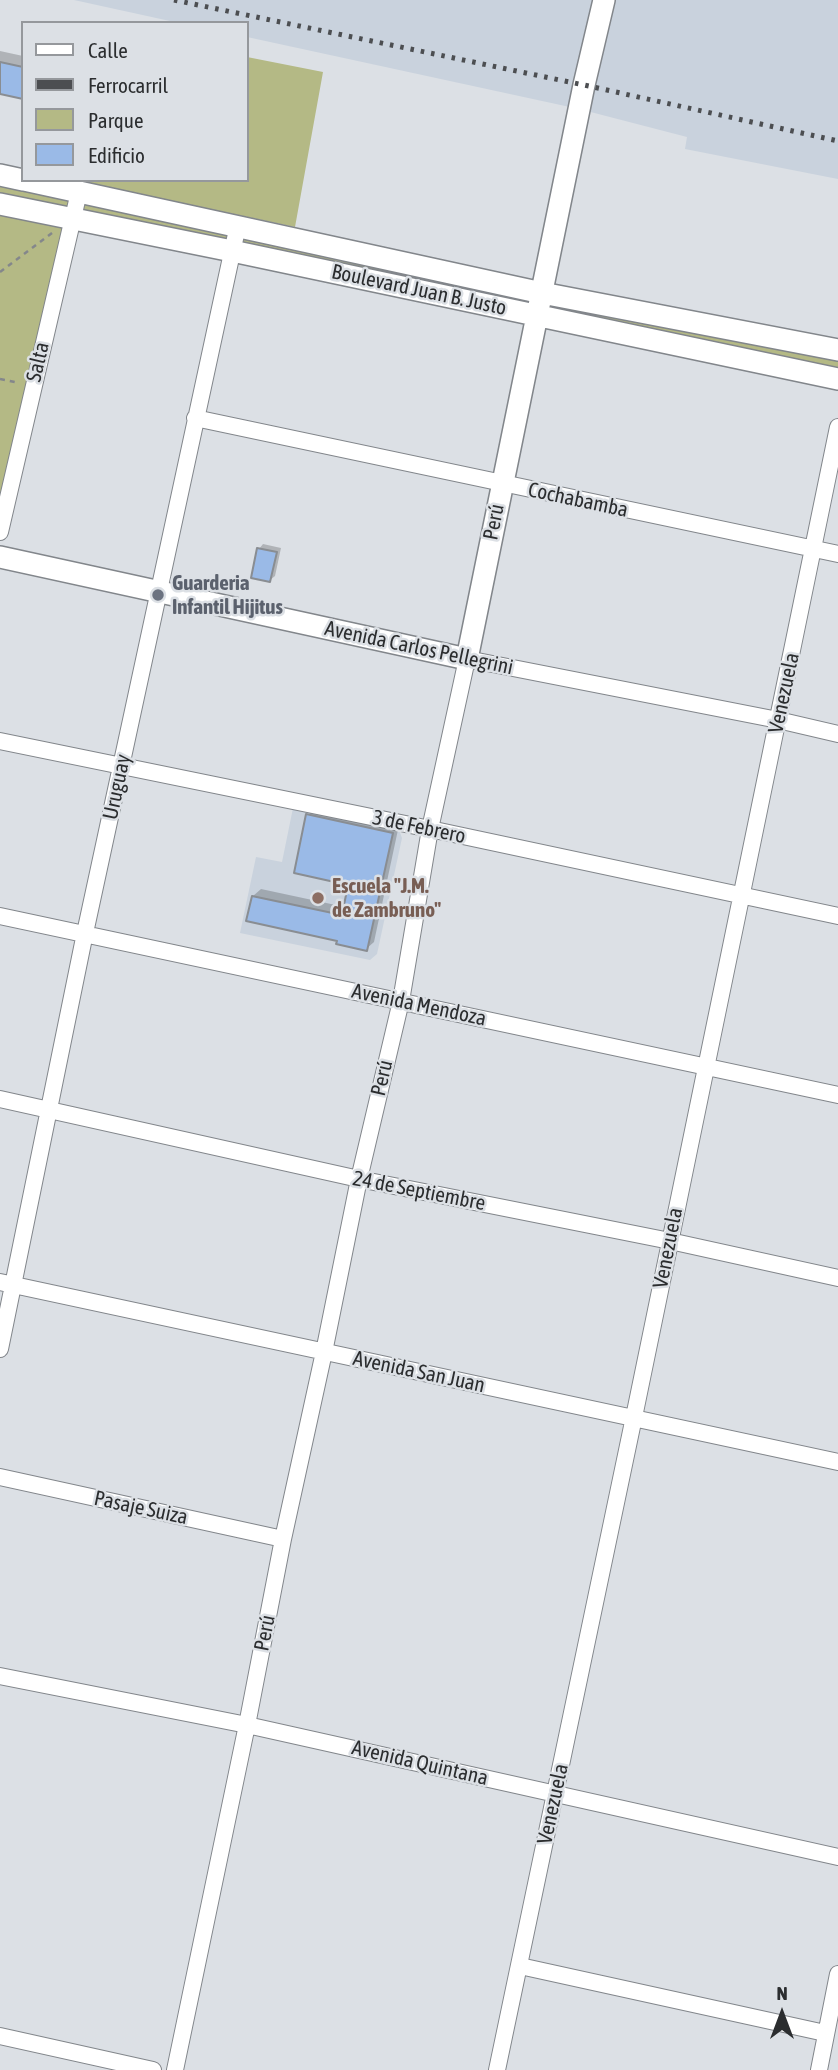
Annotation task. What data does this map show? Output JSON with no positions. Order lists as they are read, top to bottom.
{
  "streets": {
    "street": [
      "Boulevard Juan B. Justo",
      "Salta",
      "Cochabamba",
      "Perú",
      "Avenida Carlos Pellegrini",
      "Venezuela",
      "Uruguay",
      "3 de Febrero",
      "Avenida Mendoza",
      "24 de Septiembre",
      "Avenida San Juan",
      "Pasaje Suiza",
      "Avenida Quintana"
    ]
  },
  "crossings": [
    ["Boulevard Juan B. Justo", "Salta"],
    ["Boulevard Juan B. Justo", "Perú"],
    ["Boulevard Juan B. Justo", "Uruguay"],
    ["Cochabamba", "Perú"],
    ["Cochabamba", "Venezuela"],
    ["Cochabamba", "Uruguay"],
    ["Perú", "Avenida Carlos Pellegrini"],
    ["Perú", "3 de Febrero"],
    ["Perú", "Avenida Mendoza"],
    ["Perú", "24 de Septiembre"],
    ["Perú", "Avenida San Juan"],
    ["Perú", "Pasaje Suiza"],
    ["Perú", "Avenida Quintana"],
    ["Avenida Carlos Pellegrini", "Venezuela"],
    ["Avenida Carlos Pellegrini", "Uruguay"],
    ["Venezuela", "3 de Febrero"],
    ["Venezuela", "Avenida Mendoza"],
    ["Venezuela", "24 de Septiembre"],
    ["Venezuela", "Avenida San Juan"],
    ["Venezuela", "Avenida Quintana"],
    ["Uruguay", "3 de Febrero"],
    ["Uruguay", "Avenida Mendoza"],
    ["Uruguay", "24 de Septiembre"],
    ["Uruguay", "Avenida San Juan"]
  ],
  "places": ["Guarderia Infantil Hijitus", "Escuela \"J.M. de Zambruno\""],
  "legend": [
    "Calle",
    "Ferrocarril",
    "Parque",
    "Edificio"
  ],
  "north": "top"
}
